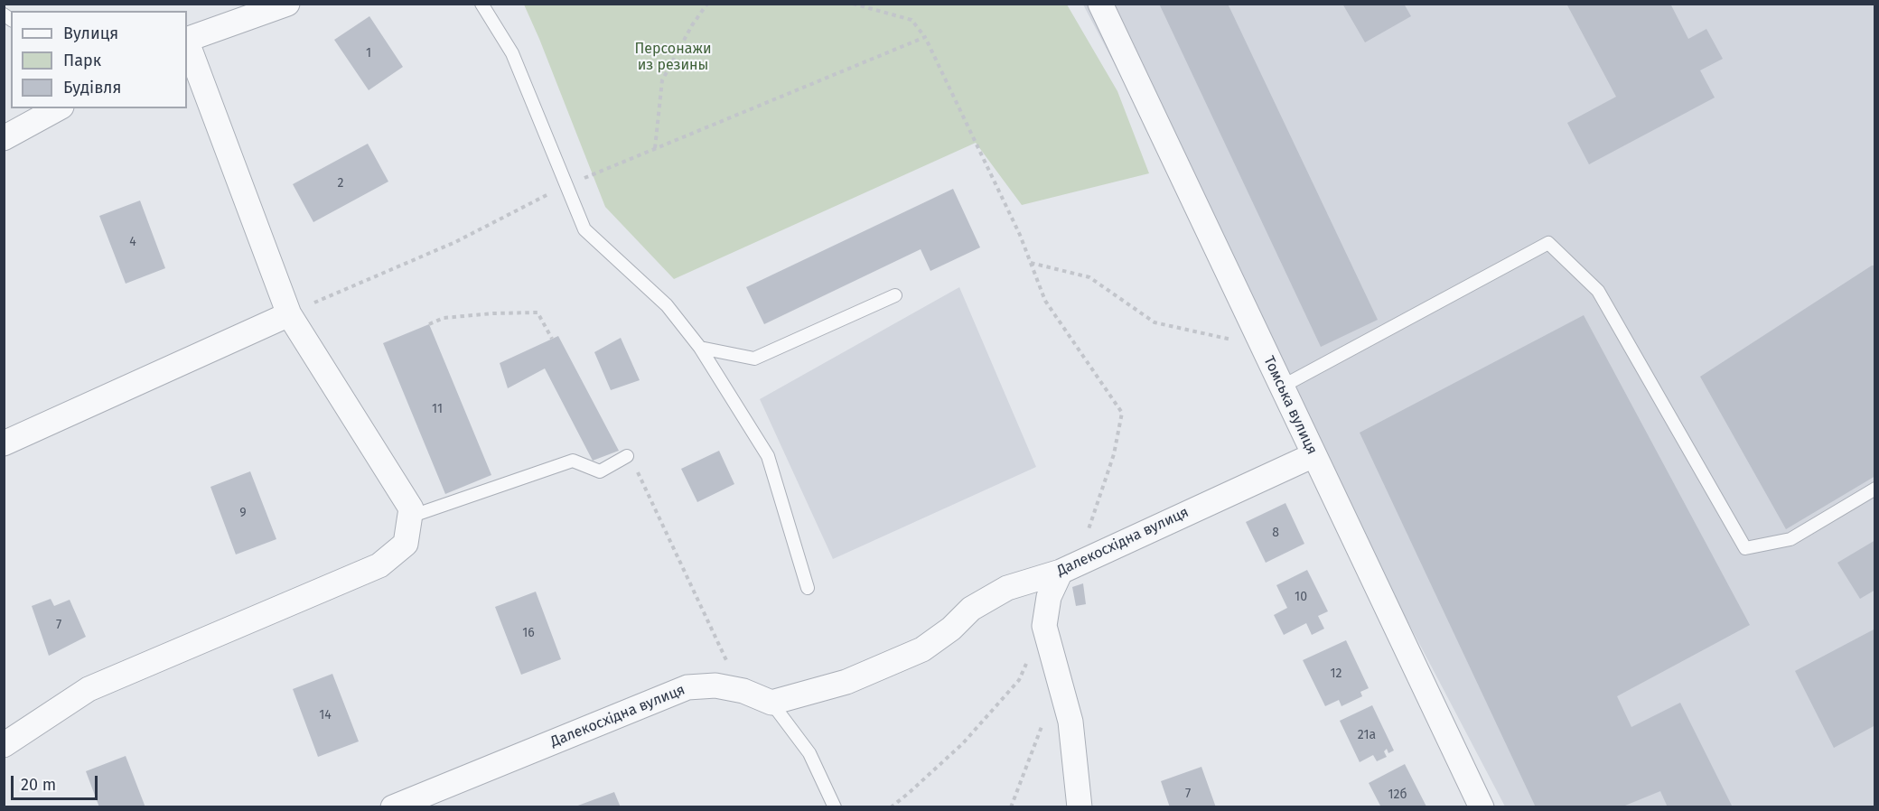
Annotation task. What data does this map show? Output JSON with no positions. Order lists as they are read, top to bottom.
{
  "streets": {
    "street": ["Томська вулиця", "Далекосхідна вулиця"]
  },
  "crossings": [
    ["Томська вулиця", "Далекосхідна вулиця"]
  ],
  "parks": ["Персонажи из резины"],
  "house_numbers": [
    "1",
    "2",
    "4",
    "11",
    "9",
    "8",
    "10",
    "7",
    "16",
    "12",
    "14",
    "21а",
    "7",
    "12б"
  ],
  "legend": ["Вулиця", "Парк", "Будівля"],
  "scale_bar": "20 m"
}
